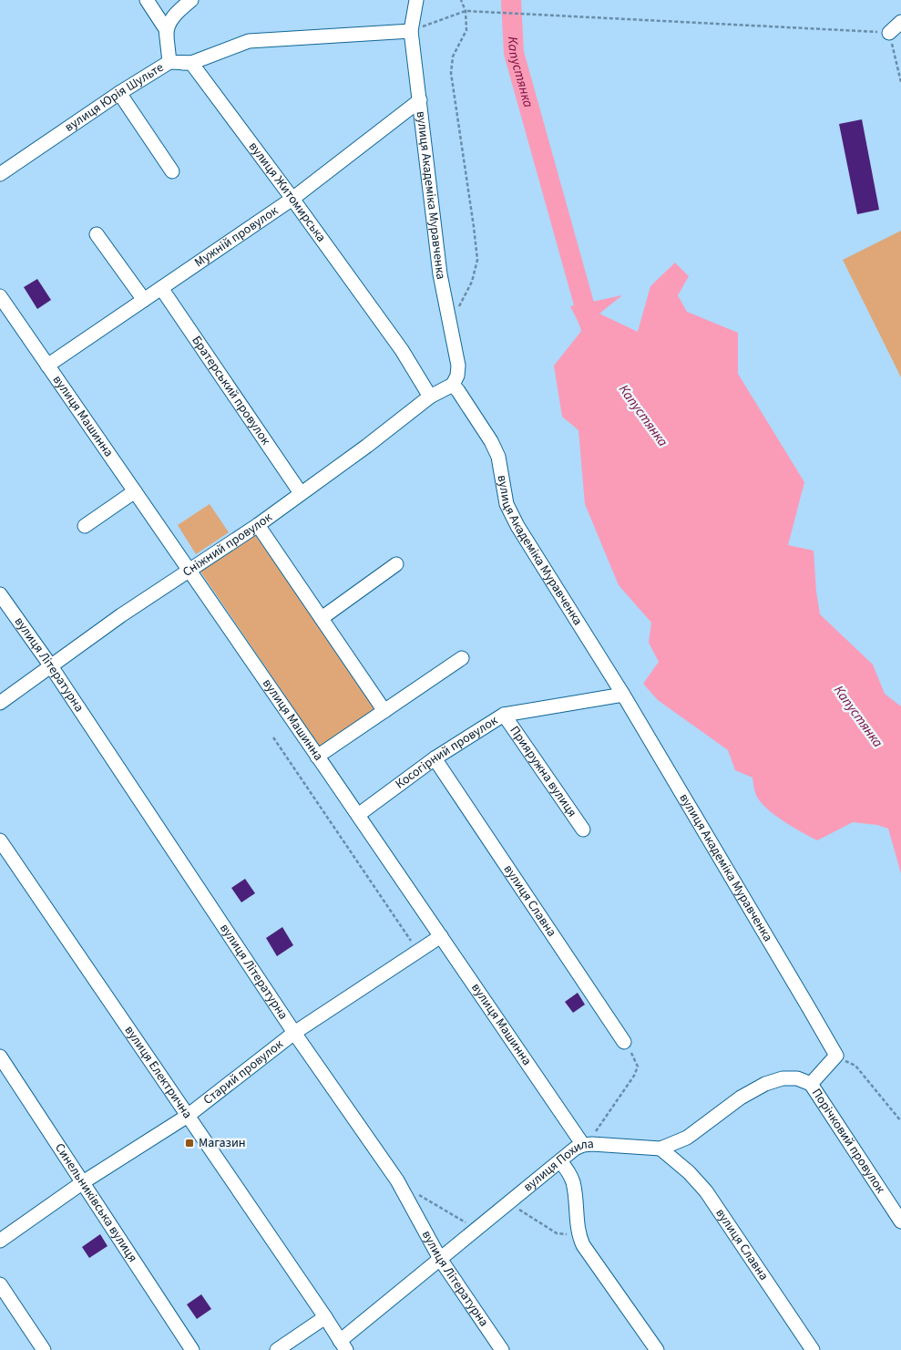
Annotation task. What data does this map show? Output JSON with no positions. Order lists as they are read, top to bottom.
{
  "streets": {
    "street": [
      "вулиця Юрія Шульте",
      "вулиця Житомирська",
      "вулиця Академіка Муравченка",
      "Мужній провулок",
      "Братерський провулок",
      "вулиця Машинна",
      "Сніжний провулок",
      "вулиця Літературна",
      "Косогірний провулок",
      "Прияружна вулиця",
      "вулиця Славна",
      "вулиця Електрична",
      "Старий провулок",
      "Порічковий провулок",
      "вулиця Похила",
      "Синельниківська вулиця"
    ]
  },
  "crossings": [
    ["вулиця Житомирська", "Мужній провулок"],
    ["вулиця Житомирська", "Сніжний провулок"],
    ["вулиця Академіка Муравченка", "Мужній провулок"],
    ["вулиця Академіка Муравченка", "Сніжний провулок"],
    ["вулиця Академіка Муравченка", "Косогірний провулок"],
    ["Мужній провулок", "Братерський провулок"],
    ["Мужній провулок", "вулиця Машинна"],
    ["Братерський провулок", "Сніжний провулок"],
    ["вулиця Машинна", "Сніжний провулок"],
    ["вулиця Машинна", "Косогірний провулок"],
    ["вулиця Машинна", "Старий провулок"],
    ["вулиця Машинна", "вулиця Похила"],
    ["Сніжний провулок", "вулиця Літературна"],
    ["вулиця Літературна", "Старий провулок"],
    ["вулиця Літературна", "вулиця Похила"],
    ["Косогірний провулок", "Прияружна вулиця"],
    ["Косогірний провулок", "вулиця Славна"],
    ["вулиця Славна", "вулиця Похила"],
    ["вулиця Електрична", "Старий провулок"],
    ["вулиця Електрична", "вулиця Похила"],
    ["Старий провулок", "Синельниківська вулиця"],
    ["Порічковий провулок", "вулиця Похила"]
  ],
  "water": ["Капустянка"],
  "places": {
    "transit": ["Магазин"]
  }
}
